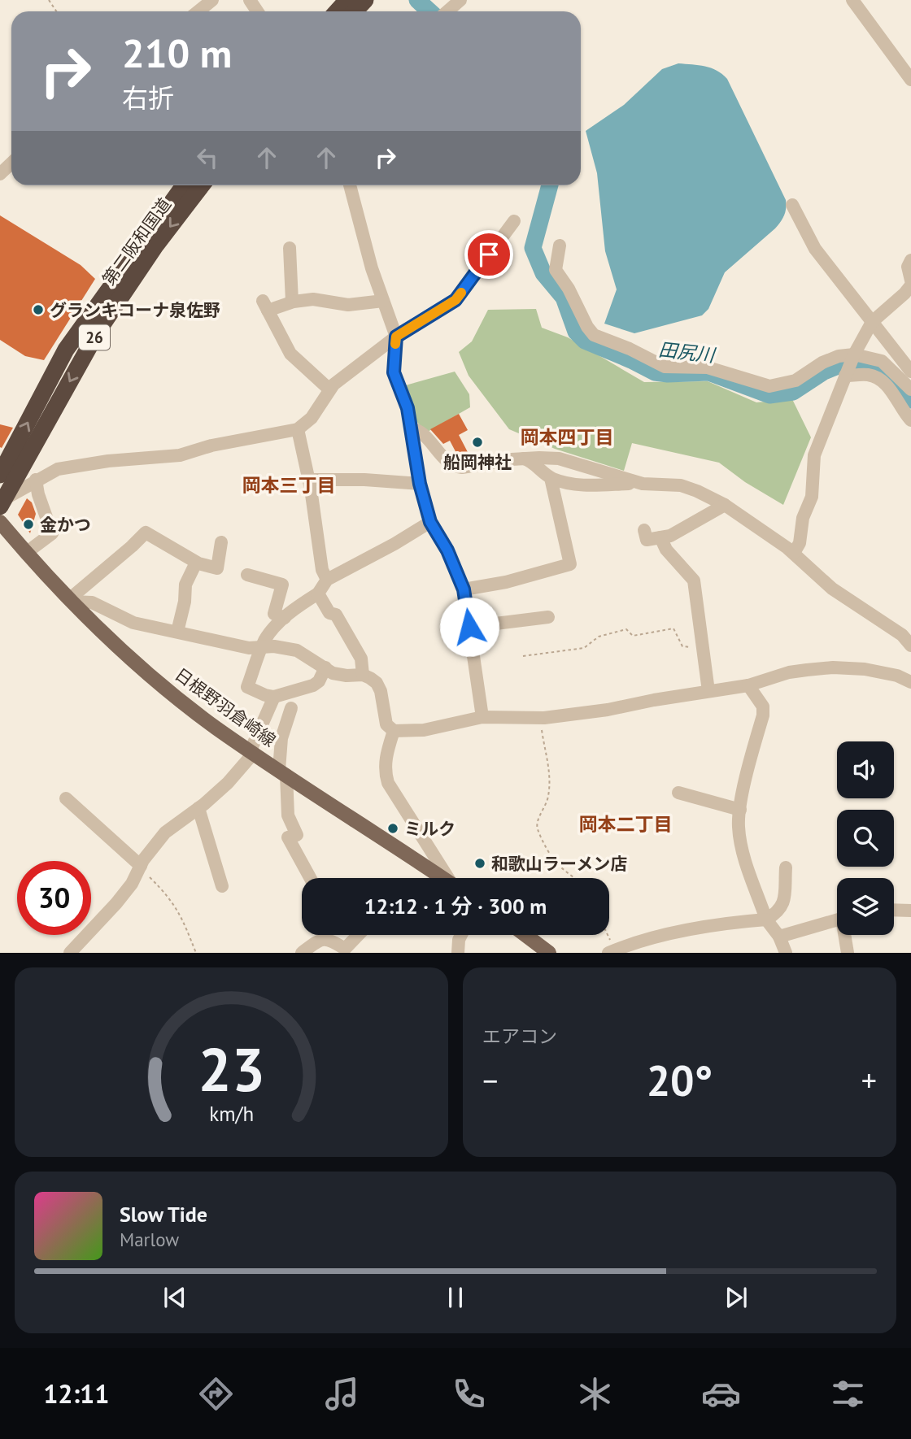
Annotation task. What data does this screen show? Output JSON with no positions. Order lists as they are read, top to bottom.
{
  "streets": {
    "highway": ["第二阪和国道", "26"],
    "main road": ["日根野羽倉崎線"]
  },
  "districts": ["岡本四丁目", "岡本三丁目", "岡本二丁目"],
  "water": ["田尻川"],
  "places": [
    "グランキコーナ泉佐野",
    "船岡神社",
    "金かつ",
    "ミルク",
    "和歌山ラーメン店"
  ],
  "page": {
    "turn": ["210 m", "右折"],
    "limit": "30",
    "trip": "12:12 · 1 分 · 300 m",
    "tile": "エアコン",
    "heat": ["−", "20°", "+"],
    "song": ["Slow Tide", "Marlow"],
    "tabs": "12:11",
    "gauge": ["23", "km/h"]
  }
}
